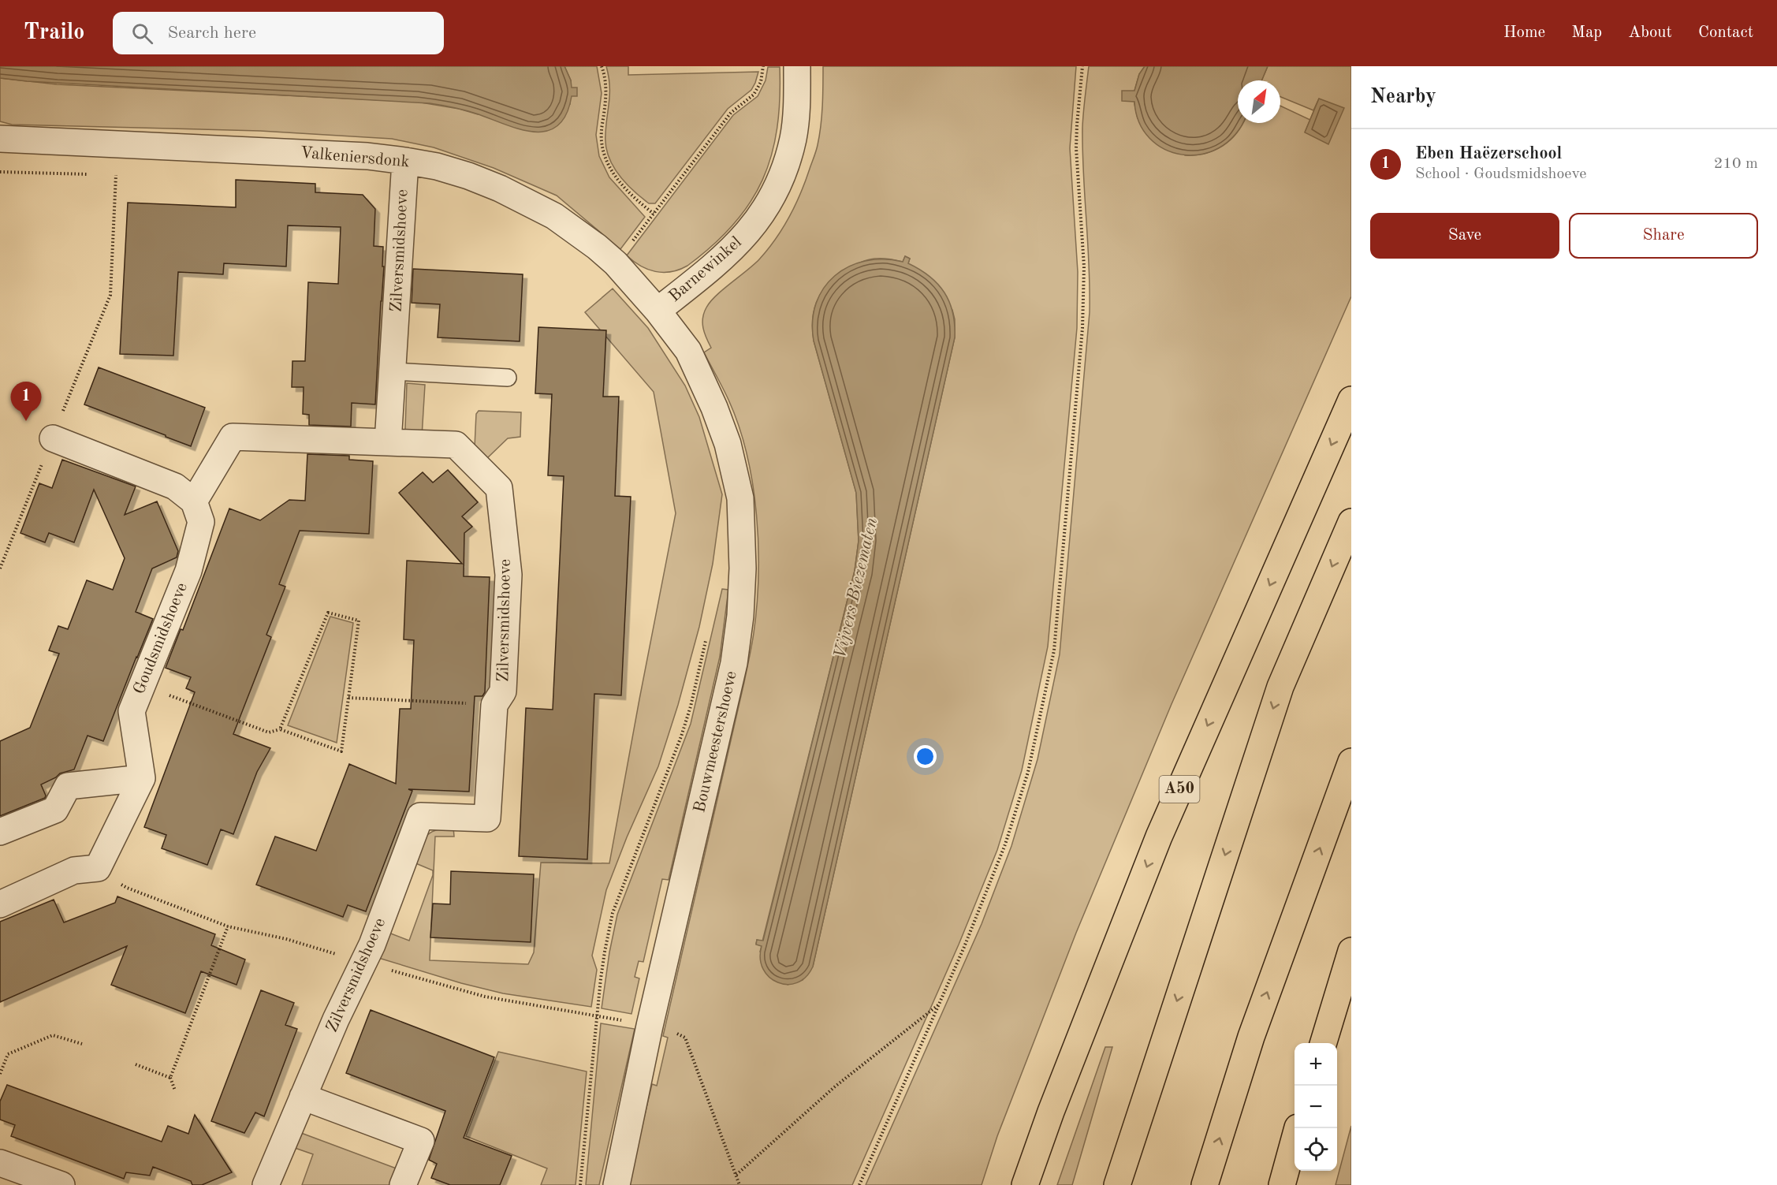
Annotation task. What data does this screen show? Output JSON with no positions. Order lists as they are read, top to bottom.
{
  "streets": {
    "highway": ["A50"],
    "street": [
      "Valkeniersdonk",
      "Zilversmidshoeve",
      "Barnewinkel",
      "Goudsmidshoeve",
      "Bouwmeestershoeve"
    ]
  },
  "crossings": [
    ["Valkeniersdonk", "Zilversmidshoeve"],
    ["Valkeniersdonk", "Barnewinkel"],
    ["Valkeniersdonk", "Bouwmeestershoeve"],
    ["Barnewinkel", "Bouwmeestershoeve"]
  ],
  "water": ["Vijvers Biezematen"],
  "north": "top right",
  "page": {
    "header": "Trailo",
    "search": "Search here",
    "nav": [
      "Home",
      "Map",
      "About",
      "Contact"
    ],
    "heading": "Nearby",
    "list": [
      {
        "mark": "1",
        "name": "Eben Haëzerschool",
        "note": "School · Goudsmidshoeve",
        "value": "210 m"
      }
    ],
    "buttons": ["Save", "Share"],
    "pins": "1",
    "map_buttons": ["+", "−"]
  }
}
